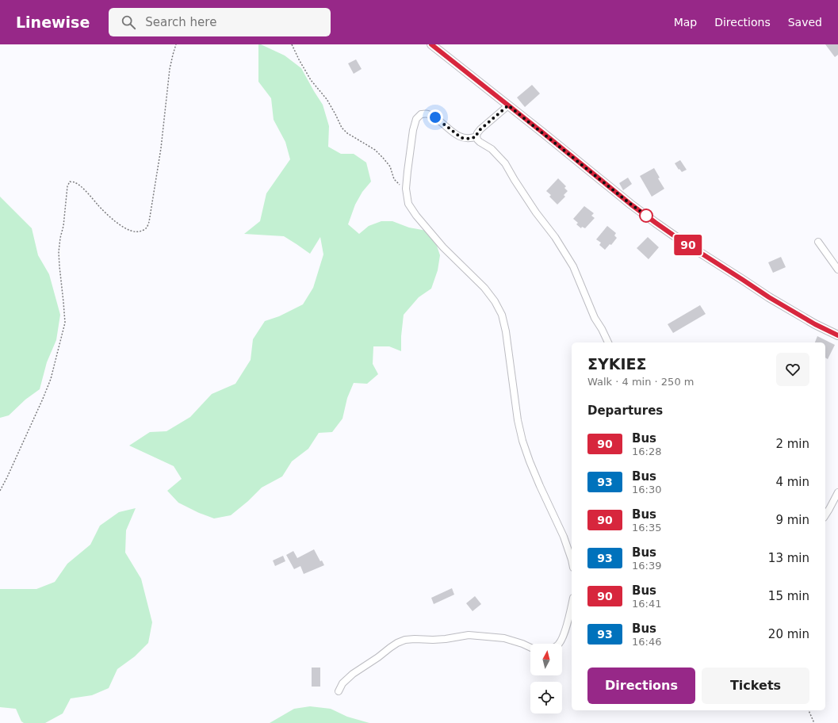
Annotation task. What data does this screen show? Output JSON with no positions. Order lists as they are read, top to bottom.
{
  "lines": ["bus line 90"],
  "north": "top",
  "page": {
    "header": "Linewise",
    "search": "Search here",
    "nav": ["Map", "Directions", "Saved"],
    "on_map": "90",
    "heading": [
      ["ΣΥΚΙΕΣ", "Walk · 4 min · 250 m"],
      "Departures"
    ],
    "list": [
      {
        "mark": "90",
        "name": "Bus",
        "note": "16:28",
        "value": "2 min"
      },
      {
        "mark": "93",
        "name": "Bus",
        "note": "16:30",
        "value": "4 min"
      },
      {
        "mark": "90",
        "name": "Bus",
        "note": "16:35",
        "value": "9 min"
      },
      {
        "mark": "93",
        "name": "Bus",
        "note": "16:39",
        "value": "13 min"
      },
      {
        "mark": "90",
        "name": "Bus",
        "note": "16:41",
        "value": "15 min"
      },
      {
        "mark": "93",
        "name": "Bus",
        "note": "16:46",
        "value": "20 min"
      }
    ],
    "buttons": ["Directions", "Tickets"]
  }
}
